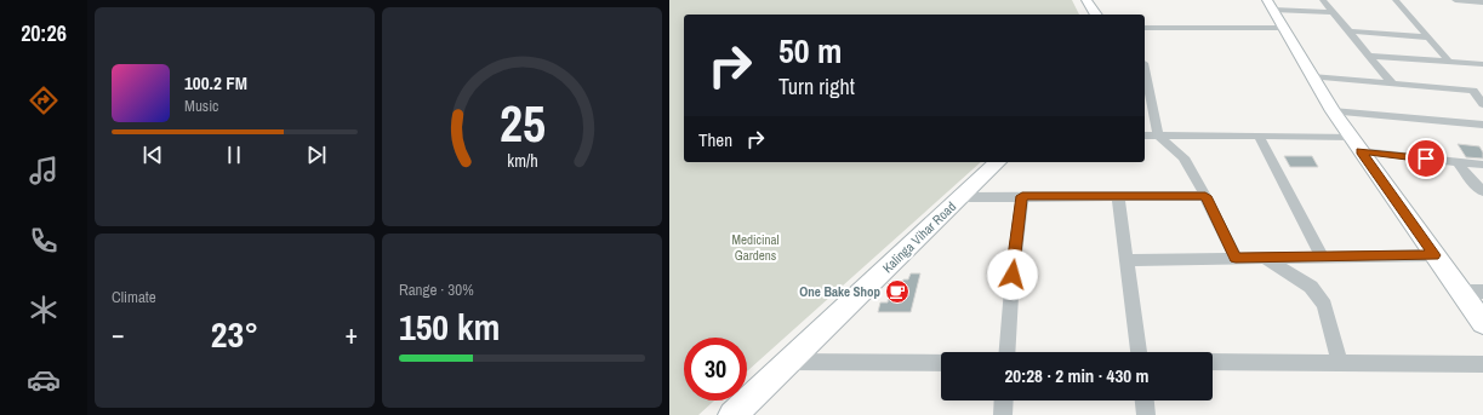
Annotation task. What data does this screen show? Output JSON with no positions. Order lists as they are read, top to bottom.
{
  "streets": {
    "street": ["Kalinga Vihar Road"]
  },
  "parks": ["Medicinal Gardens"],
  "places": {
    "cafe": ["One Bake Shop"]
  },
  "page": {
    "tabs": "20:26",
    "turn": ["50 m", "Turn right"],
    "song": ["100.2 FM", "Music"],
    "then": "Then",
    "tile": [
      "Climate",
      ["Range · 30%", "150 km"]
    ],
    "heat": ["−", "23°", "+"],
    "limit": "30",
    "trip": "20:28 · 2 min · 430 m",
    "gauge": ["25", "km/h"]
  }
}
